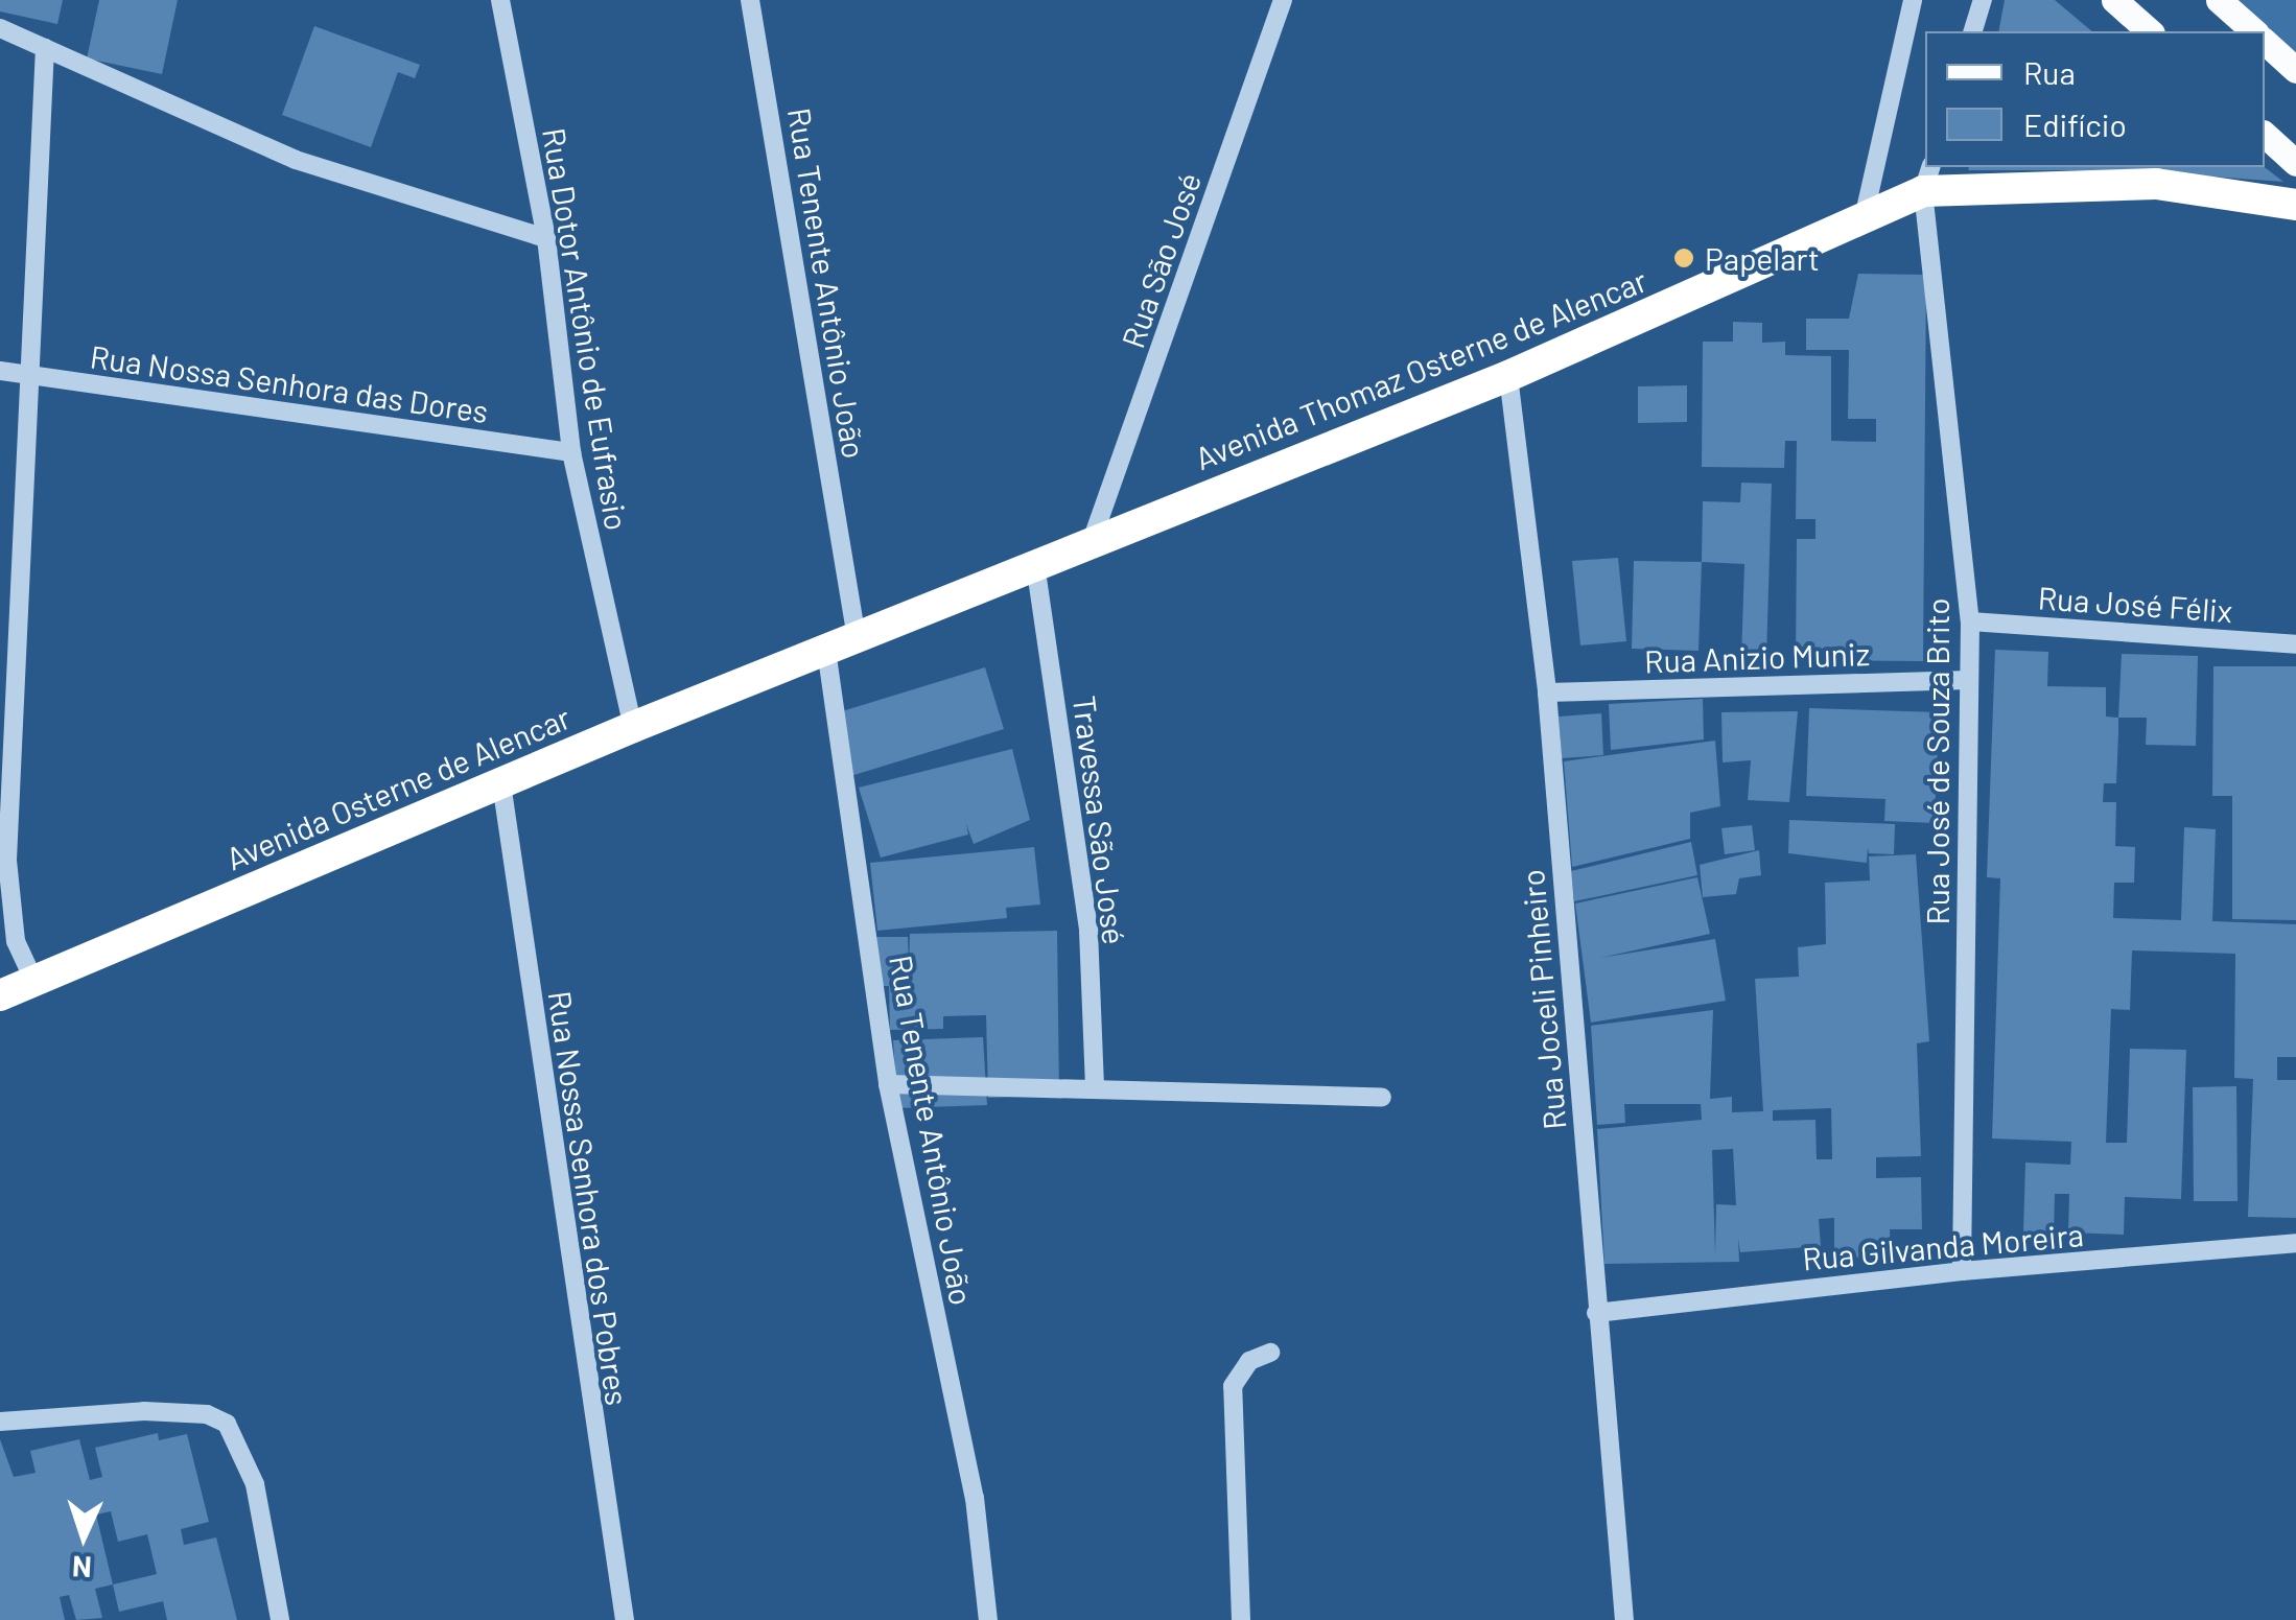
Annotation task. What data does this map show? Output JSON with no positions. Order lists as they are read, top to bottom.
{
  "streets": {
    "highway": ["Avenida Thomaz Osterne de Alencar", "Avenida Osterne de Alencar"],
    "street": [
      "Rua São José",
      "Rua Tenente Antônio João",
      "Rua Dotor Antônio de Eufrasio",
      "Rua Nossa Senhora das Dores",
      "Rua José Félix",
      "Rua Anizio Muniz",
      "Rua José de Souza Brito",
      "Travessa São José",
      "Rua Joceli Pinheiro",
      "Rua Nossa Senhora dos Pobres",
      "Rua Gilvanda Moreira"
    ]
  },
  "crossings": [
    ["Rua São José", "Avenida Thomaz Osterne de Alencar"],
    ["Rua Tenente Antônio João", "Avenida Thomaz Osterne de Alencar"],
    ["Rua Tenente Antônio João", "Avenida Osterne de Alencar"],
    ["Rua Dotor Antônio de Eufrasio", "Rua Nossa Senhora das Dores"],
    ["Rua Dotor Antônio de Eufrasio", "Avenida Osterne de Alencar"],
    ["Avenida Thomaz Osterne de Alencar", "Rua José de Souza Brito"],
    ["Avenida Thomaz Osterne de Alencar", "Avenida Osterne de Alencar"],
    ["Avenida Thomaz Osterne de Alencar", "Travessa São José"],
    ["Avenida Thomaz Osterne de Alencar", "Rua Joceli Pinheiro"],
    ["Rua José Félix", "Rua José de Souza Brito"],
    ["Rua Anizio Muniz", "Rua José de Souza Brito"],
    ["Rua Anizio Muniz", "Rua Joceli Pinheiro"],
    ["Rua José de Souza Brito", "Rua Gilvanda Moreira"],
    ["Avenida Osterne de Alencar", "Rua Nossa Senhora dos Pobres"],
    ["Rua Joceli Pinheiro", "Rua Gilvanda Moreira"]
  ],
  "places": ["Papelart"],
  "legend": ["Rua", "Edifício"],
  "north": "bottom"
}
